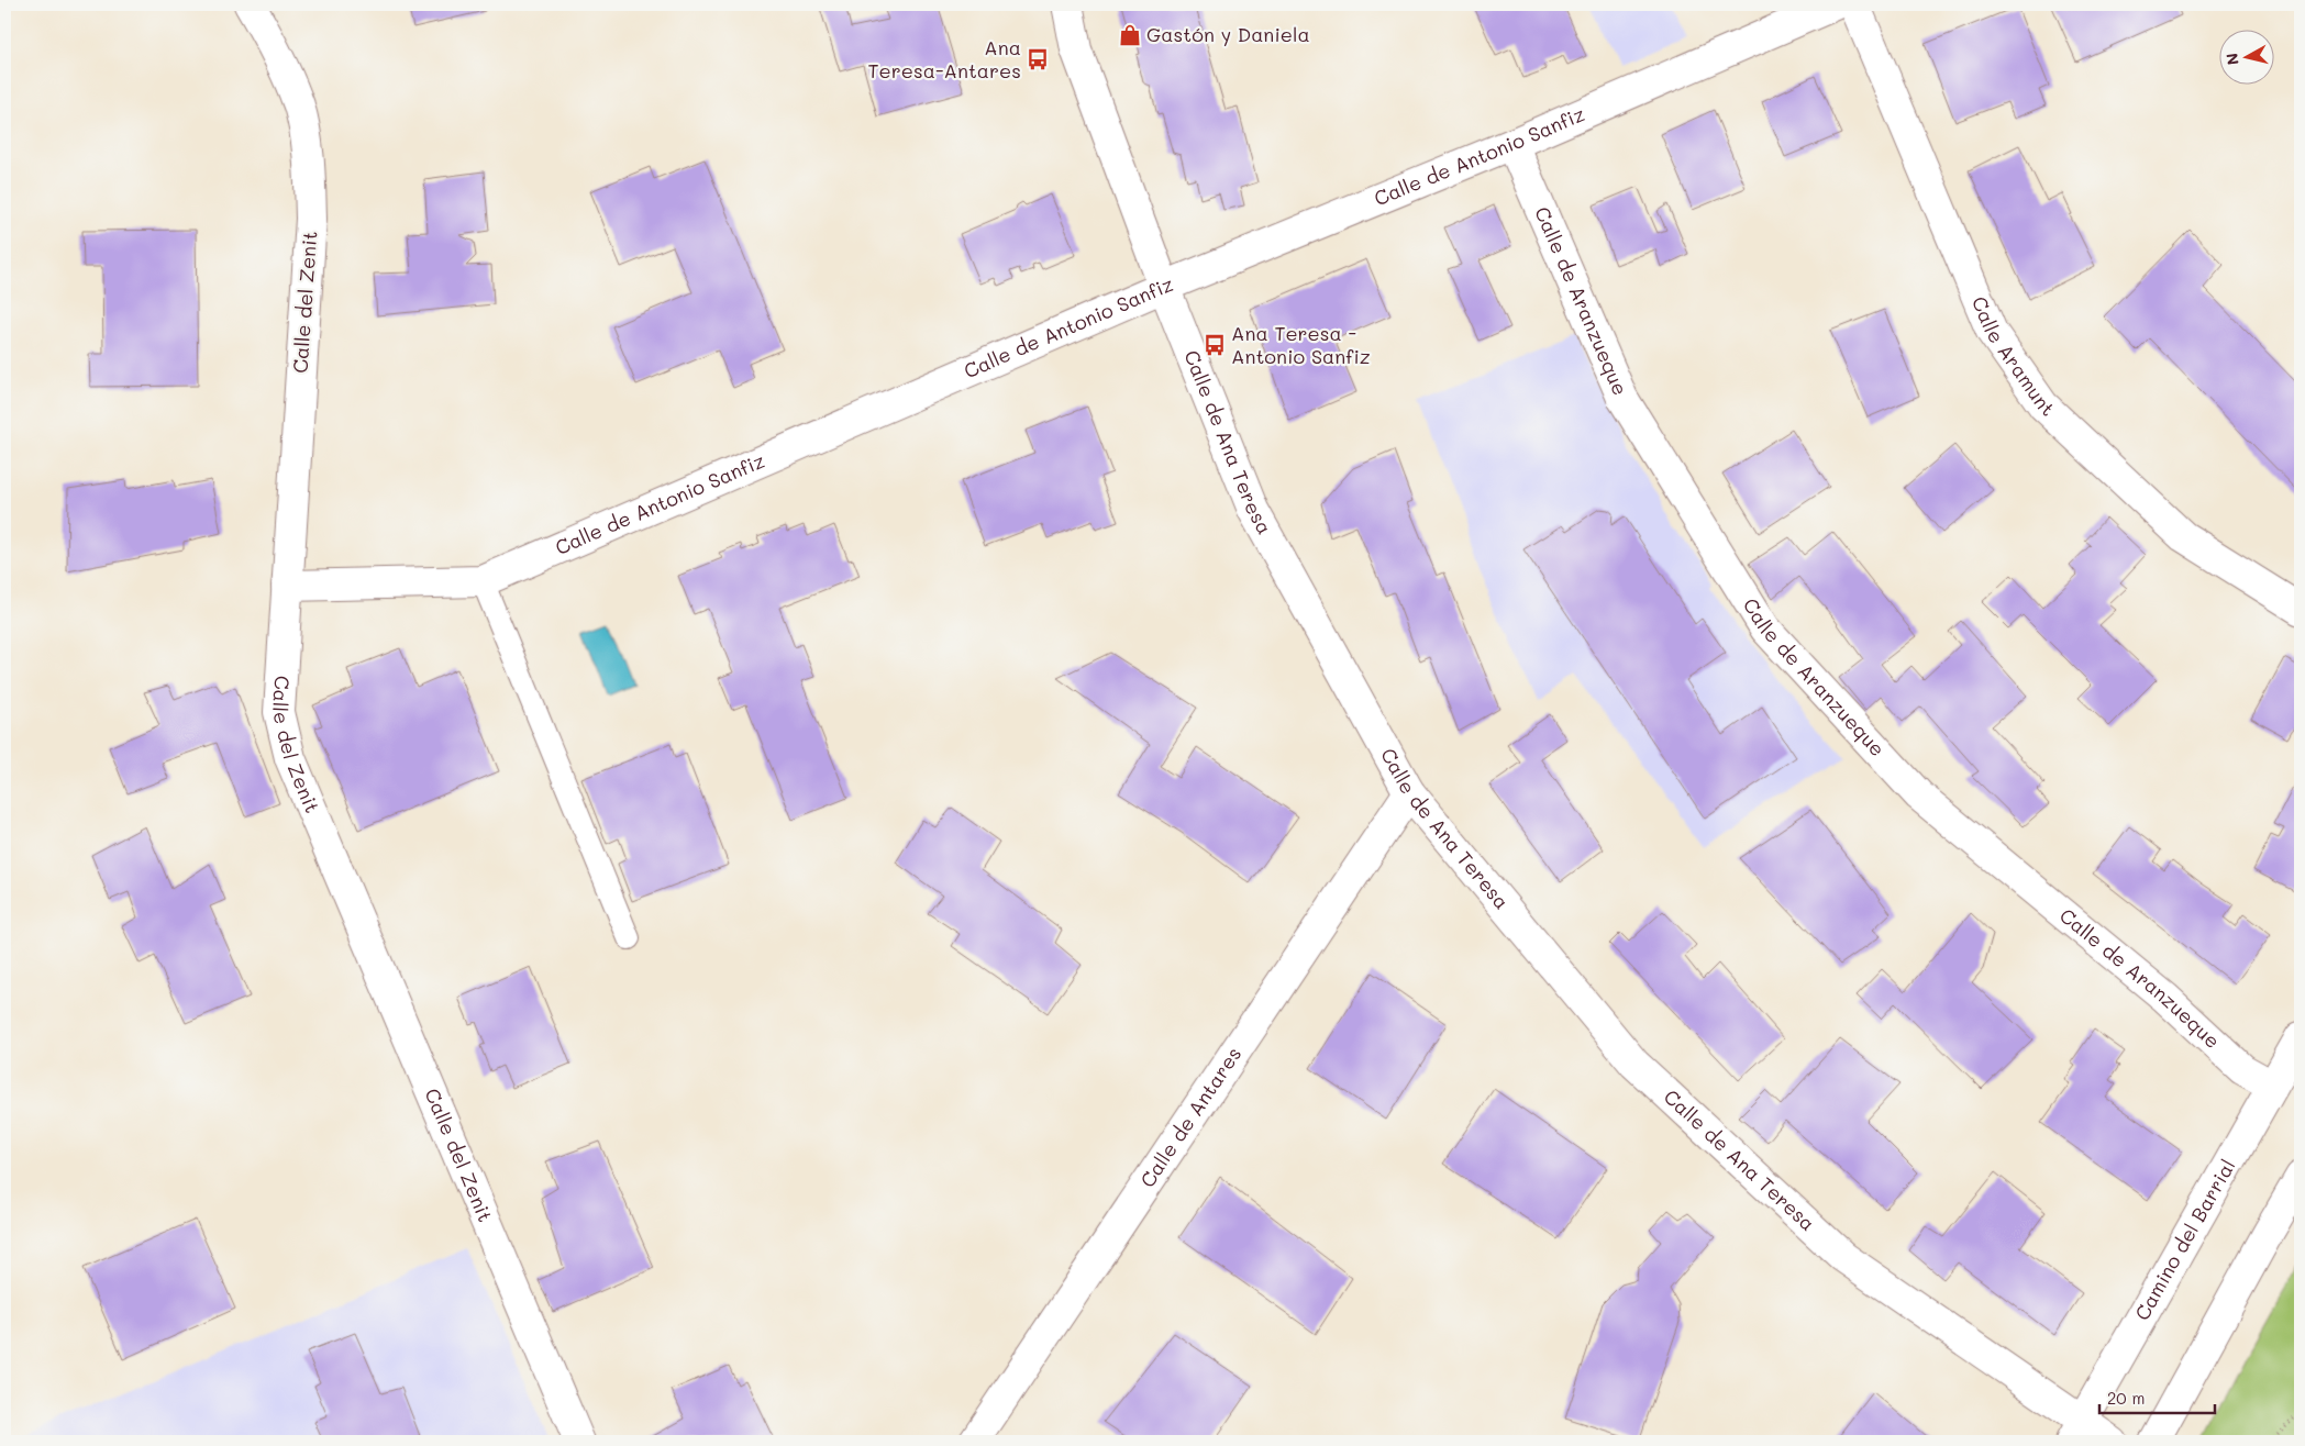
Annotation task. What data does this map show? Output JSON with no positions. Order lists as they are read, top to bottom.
{
  "streets": {
    "street": [
      "Calle de Antonio Sanfiz",
      "Calle de Aranzueque",
      "Calle del Zenit",
      "Calle Aramunt",
      "Calle de Ana Teresa",
      "Calle de Antares",
      "Camino del Barrial"
    ]
  },
  "crossings": [
    ["Calle de Antonio Sanfiz", "Calle de Aranzueque"],
    ["Calle de Antonio Sanfiz", "Calle del Zenit"],
    ["Calle de Antonio Sanfiz", "Calle de Ana Teresa"],
    ["Calle de Aranzueque", "Camino del Barrial"],
    ["Calle de Ana Teresa", "Calle de Antares"],
    ["Calle de Ana Teresa", "Camino del Barrial"]
  ],
  "places": {
    "shop": ["Gastón y Daniela"],
    "bus stop": ["Ana Teresa-Antares", "Ana Teresa - Antonio Sanfiz"]
  },
  "scale_bar": "20 m",
  "north": "left"
}
